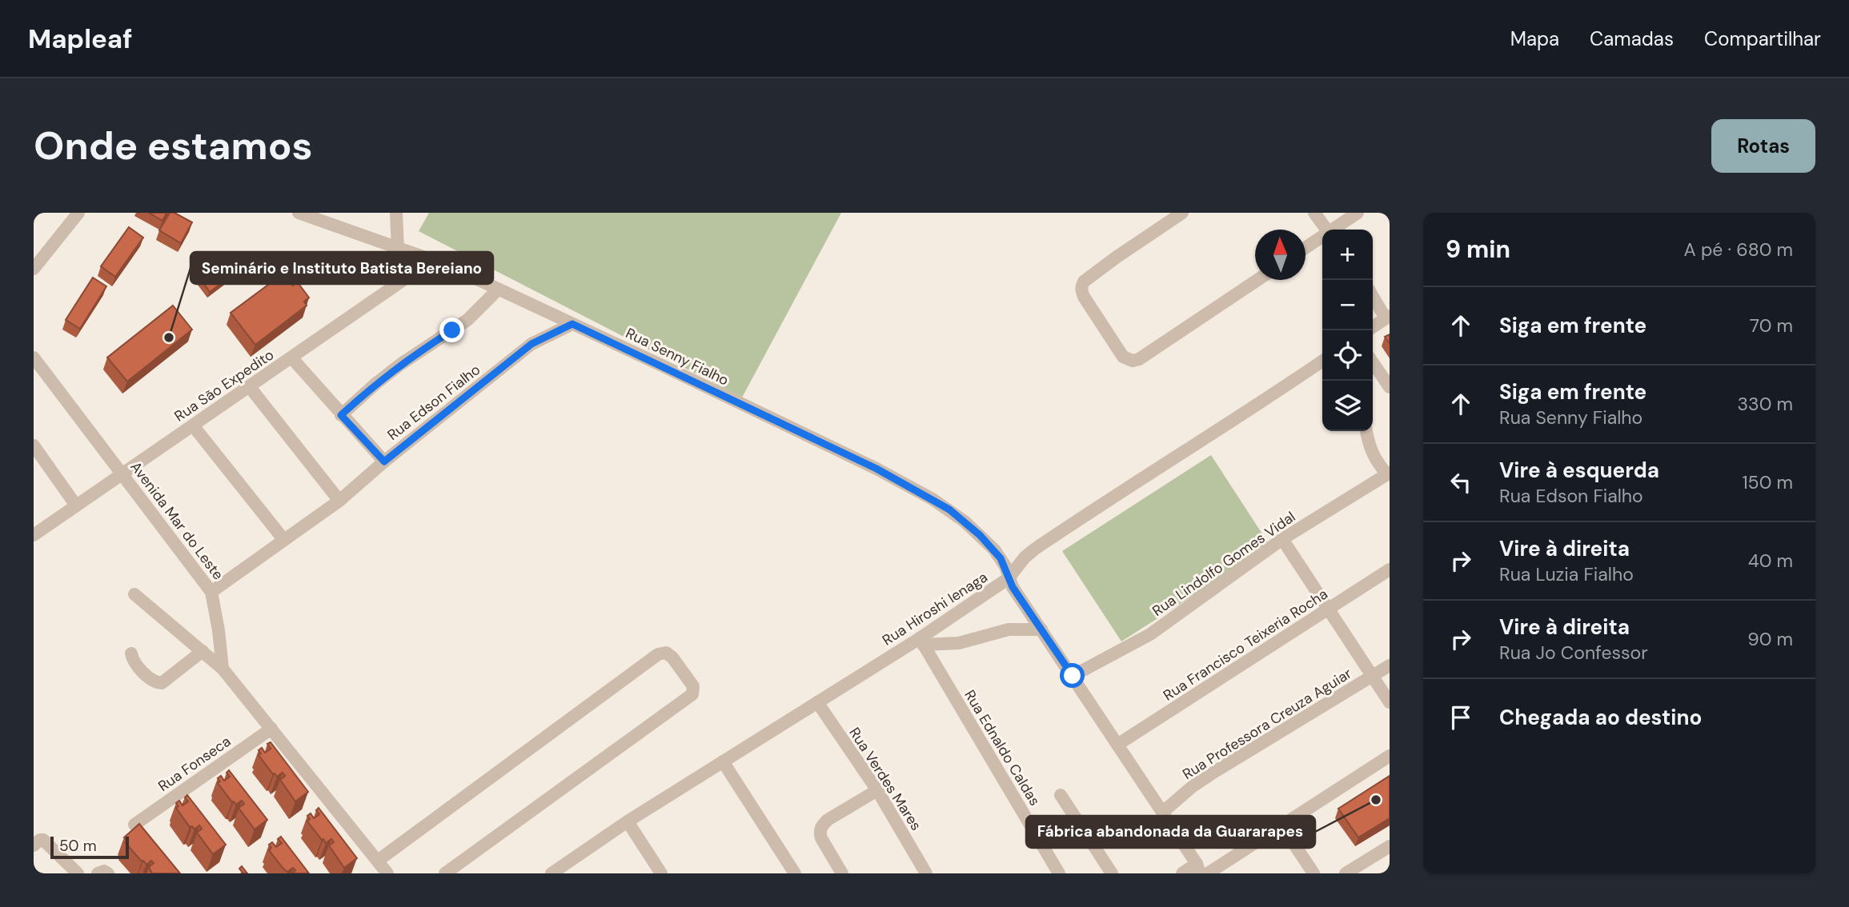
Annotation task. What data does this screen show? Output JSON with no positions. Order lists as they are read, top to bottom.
{
  "streets": {
    "street": [
      "Rua Senny Fialho",
      "Rua São Expedito",
      "Rua Edson Fialho",
      "Avenida Mar do Leste",
      "Rua Lindolfo Gomes Vidal",
      "Rua Hiroshi Ienaga",
      "Rua Francisco Teixeria Rocha",
      "Rua Professora Creuza Aguiar",
      "Rua Ednaldo Caldas",
      "Rua Fonseca",
      "Rua Verdes Mares"
    ]
  },
  "crossings": [
    ["Rua Senny Fialho", "Rua São Expedito"],
    ["Rua Senny Fialho", "Rua Edson Fialho"],
    ["Rua Senny Fialho", "Rua Lindolfo Gomes Vidal"],
    ["Rua Senny Fialho", "Rua Hiroshi Ienaga"],
    ["Rua Senny Fialho", "Rua Francisco Teixeria Rocha"],
    ["Rua Senny Fialho", "Rua Professora Creuza Aguiar"],
    ["Rua São Expedito", "Avenida Mar do Leste"],
    ["Rua Edson Fialho", "Avenida Mar do Leste"],
    ["Rua Hiroshi Ienaga", "Rua Ednaldo Caldas"],
    ["Rua Hiroshi Ienaga", "Rua Verdes Mares"]
  ],
  "places": ["Seminário e Instituto Batista Bereiano", "Fábrica abandonada da Guararapes"],
  "scale_bar": "50 m",
  "north": "top",
  "page": {
    "header": "Mapleaf",
    "nav": ["Mapa", "Camadas", "Compartilhar"],
    "buttons": "Rotas",
    "title": "Onde estamos",
    "heading": ["9 min", "A pé · 680 m"],
    "map_buttons": ["+", "−"],
    "list": [
      ["Siga em frente", "70 m"],
      ["Siga em frente", "Rua Senny Fialho", "330 m"],
      ["Vire à esquerda", "Rua Edson Fialho", "150 m"],
      ["Vire à direita", "Rua Luzia Fialho", "40 m"],
      ["Vire à direita", "Rua Jo Confessor", "90 m"],
      "Chegada ao destino"
    ],
    "scale": "50 m"
  }
}
